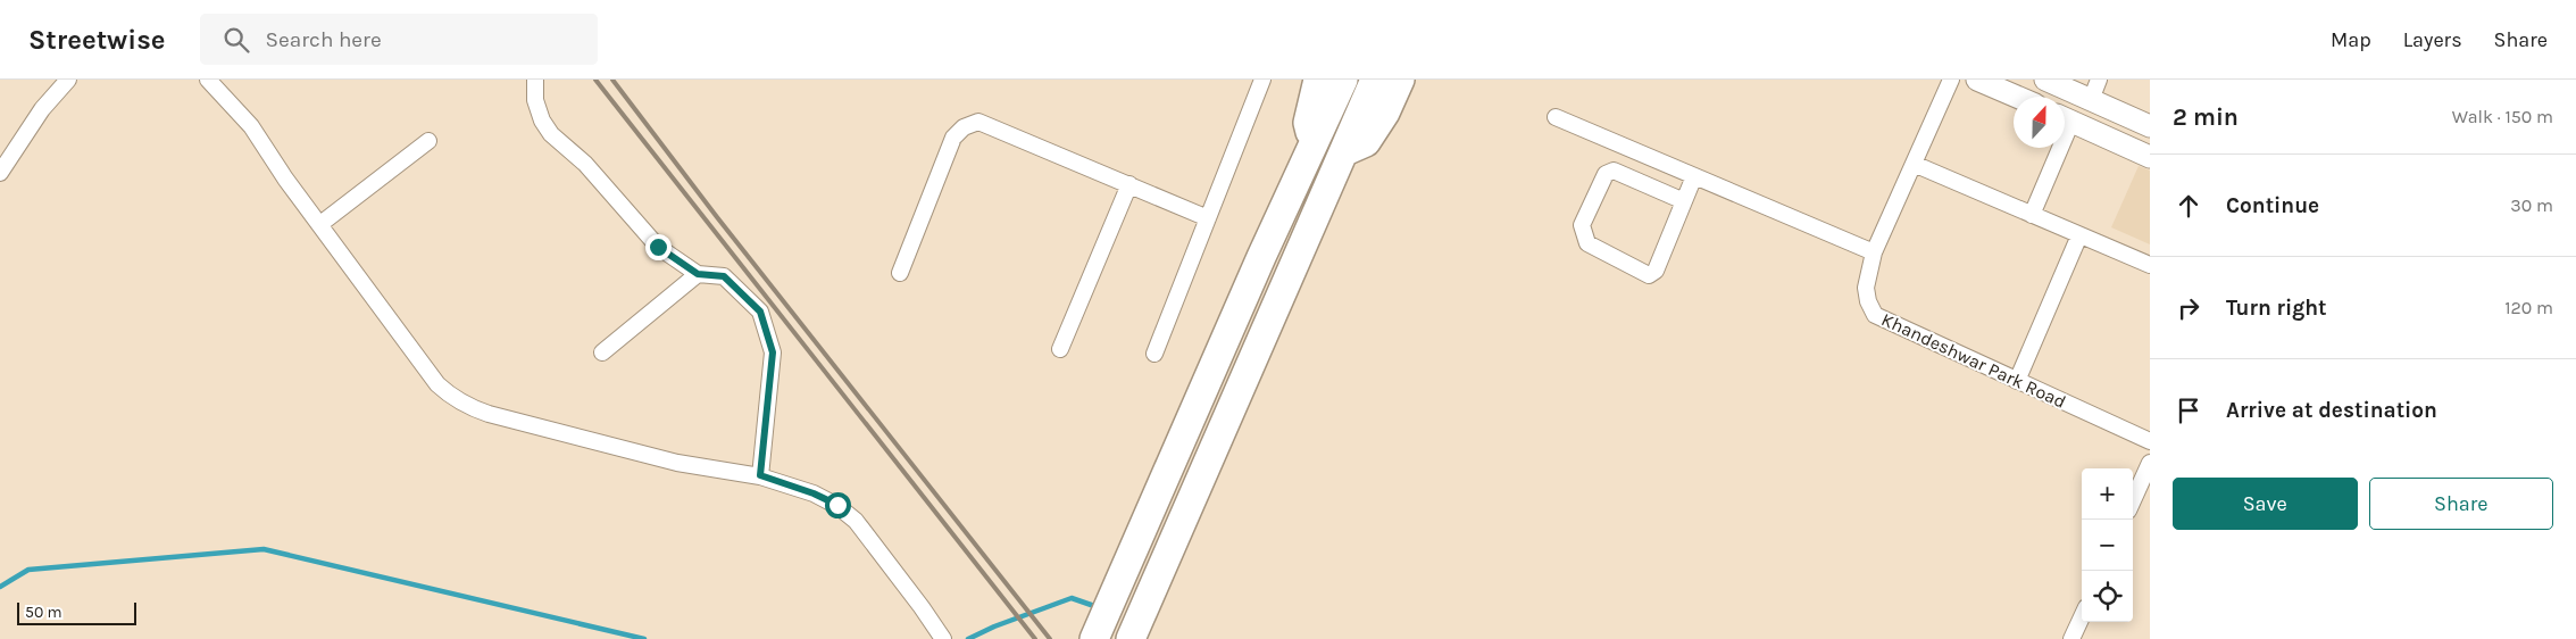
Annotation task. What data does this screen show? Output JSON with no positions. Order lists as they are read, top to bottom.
{
  "streets": {
    "street": ["Khandeshwar Park Road"]
  },
  "scale_bar": "50 m",
  "north": "top",
  "page": {
    "header": "Streetwise",
    "search": "Search here",
    "nav": ["Map", "Layers", "Share"],
    "heading": ["2 min", "Walk · 150 m"],
    "list": [
      ["Continue", "30 m"],
      ["Turn right", "120 m"],
      "Arrive at destination"
    ],
    "buttons": ["Save", "Share"],
    "map_buttons": ["+", "−"],
    "scale": "50 m"
  }
}
